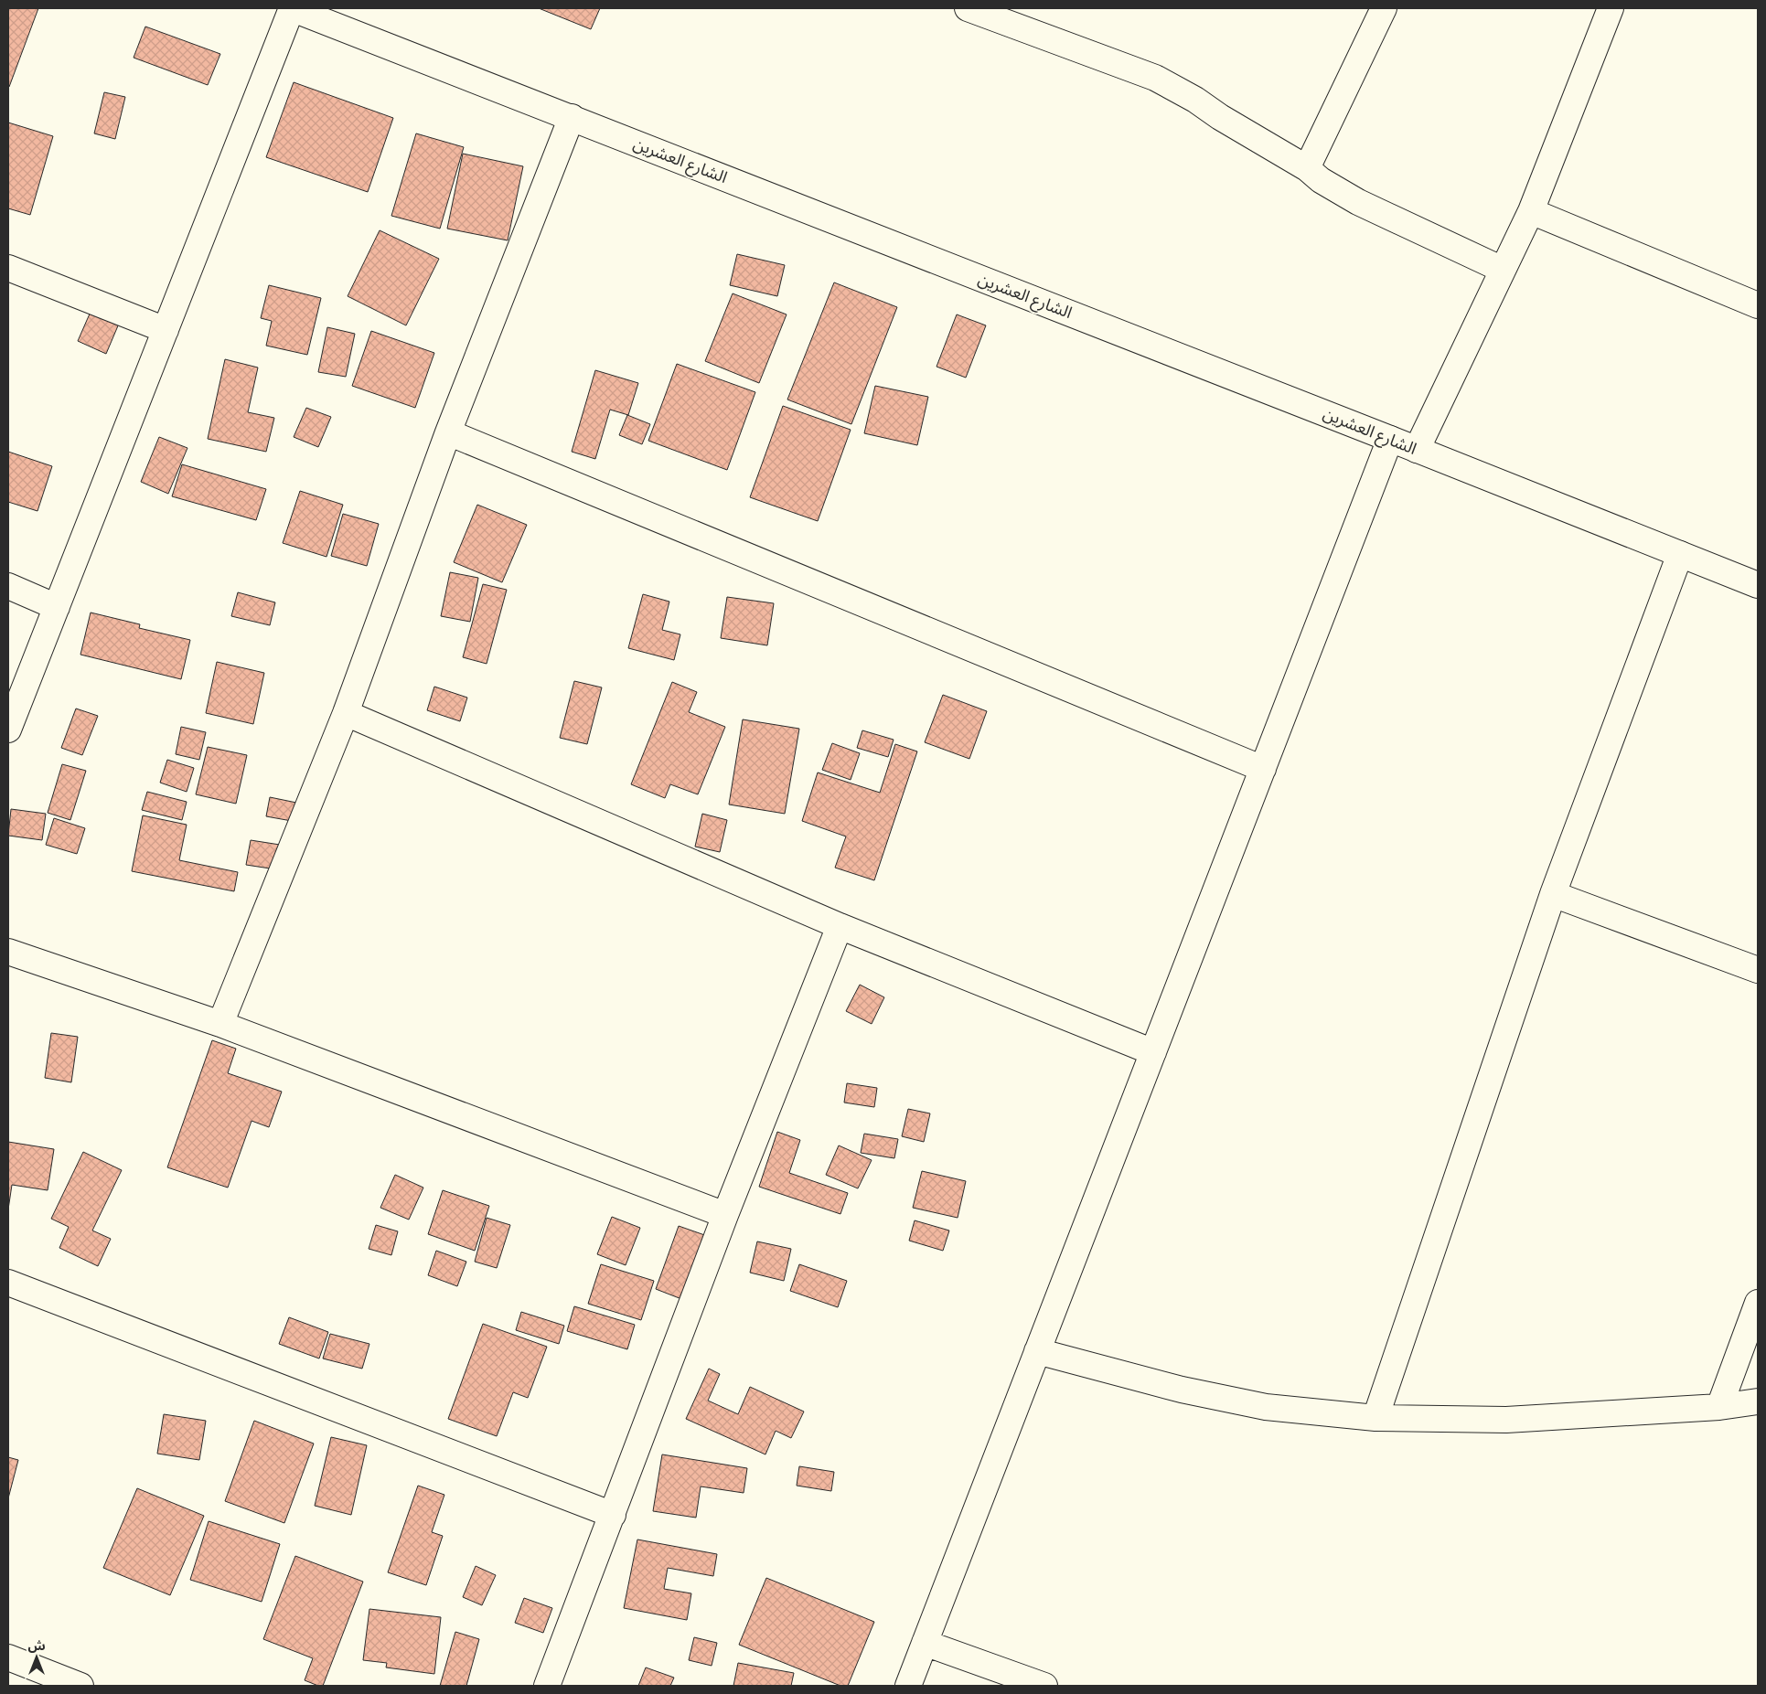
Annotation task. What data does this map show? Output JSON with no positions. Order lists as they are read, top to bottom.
{
  "streets": {
    "street": ["الشارع العشرين"]
  },
  "north": "top"
}
